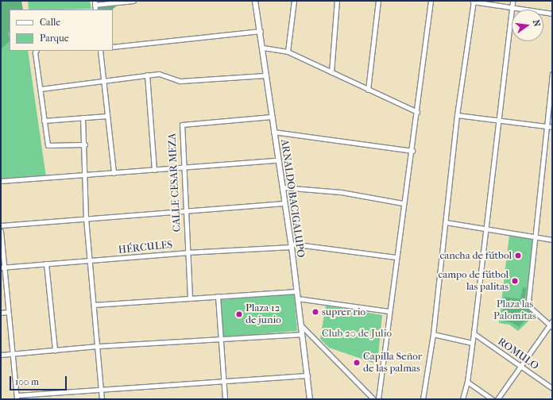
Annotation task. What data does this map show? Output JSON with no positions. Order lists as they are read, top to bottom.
{
  "streets": {
    "street": [
      "CALLE CESAR MEZA",
      "ARNALDO BACIGALUPO",
      "HÉRCULES",
      "ROMULO"
    ]
  },
  "crossings": [
    ["CALLE CESAR MEZA", "ARNALDO BACIGALUPO"],
    ["CALLE CESAR MEZA", "HÉRCULES"],
    ["ARNALDO BACIGALUPO", "HÉRCULES"]
  ],
  "parks": ["Plaza las Palomitas", "Club 20 de Julio"],
  "places": [
    "cancha de fútbol",
    "campo de fútbol las palitas",
    "suprer rio",
    "Plaza 12 de junio",
    "Capilla Señor de las palmas"
  ],
  "legend": ["Calle", "Parque"],
  "scale_bar": "100 m",
  "north": "right"
}
